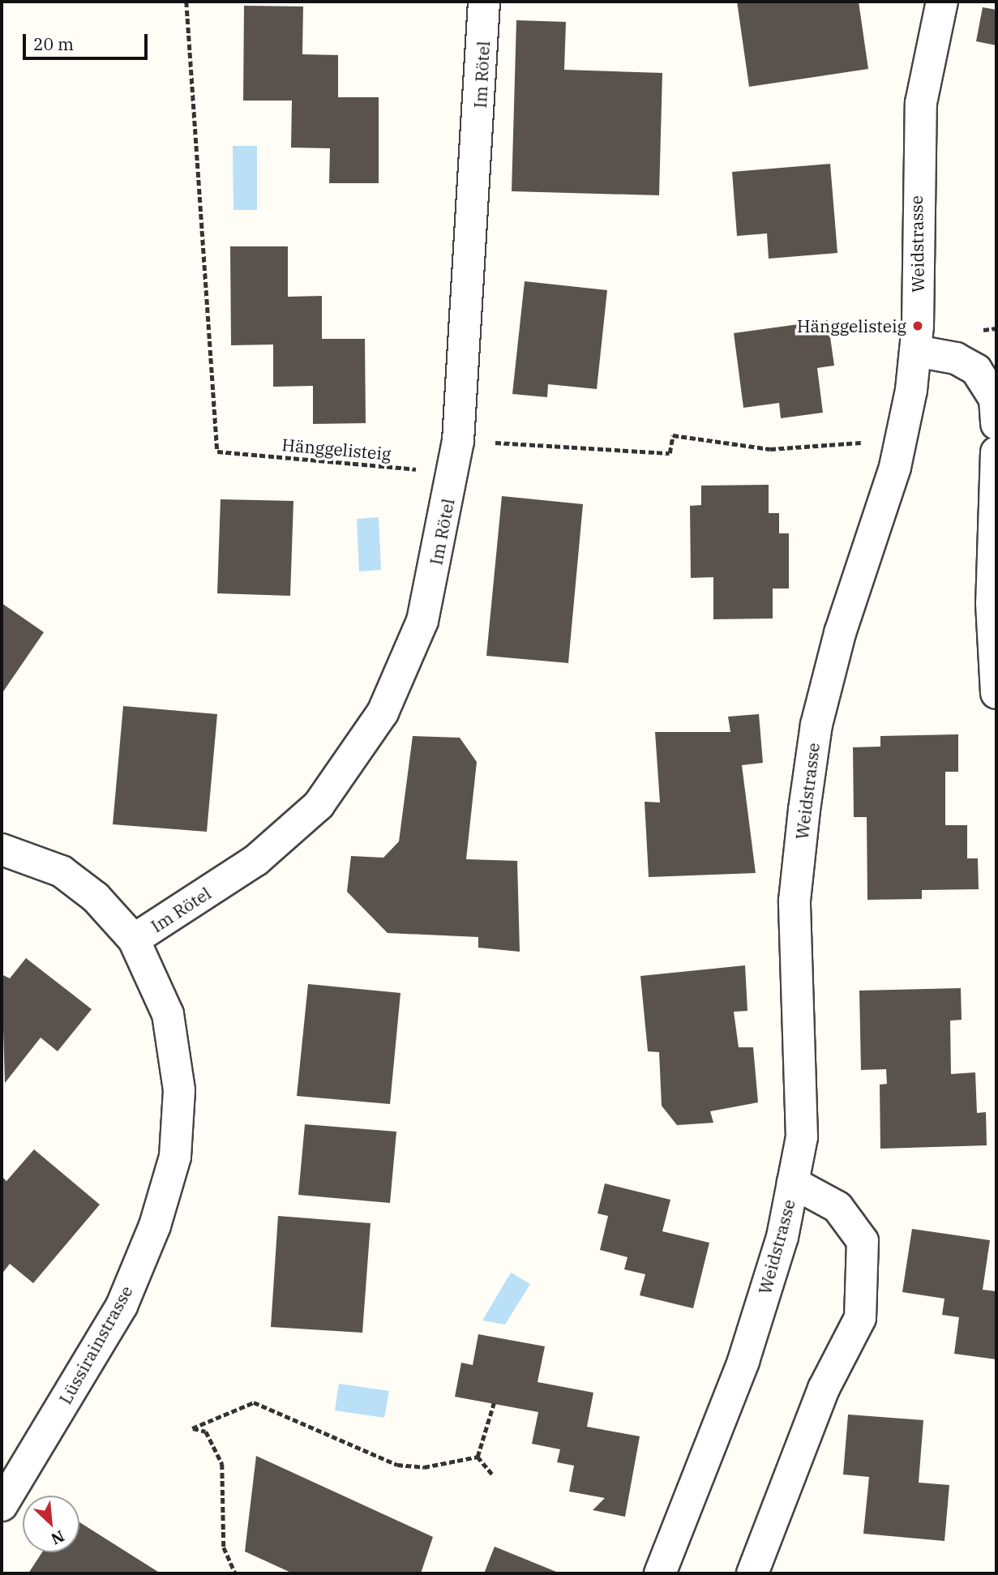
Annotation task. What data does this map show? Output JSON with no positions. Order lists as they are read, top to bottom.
{
  "streets": {
    "street": ["Im Rötel", "Weidstrasse", "Lüssirainstrasse"],
    "path": ["Hänggelisteig"]
  },
  "crossings": [
    ["Im Rötel", "Hänggelisteig"],
    ["Im Rötel", "Lüssirainstrasse"]
  ],
  "places": ["Hänggelisteig"],
  "scale_bar": "20 m",
  "north": "bottom right"
}
